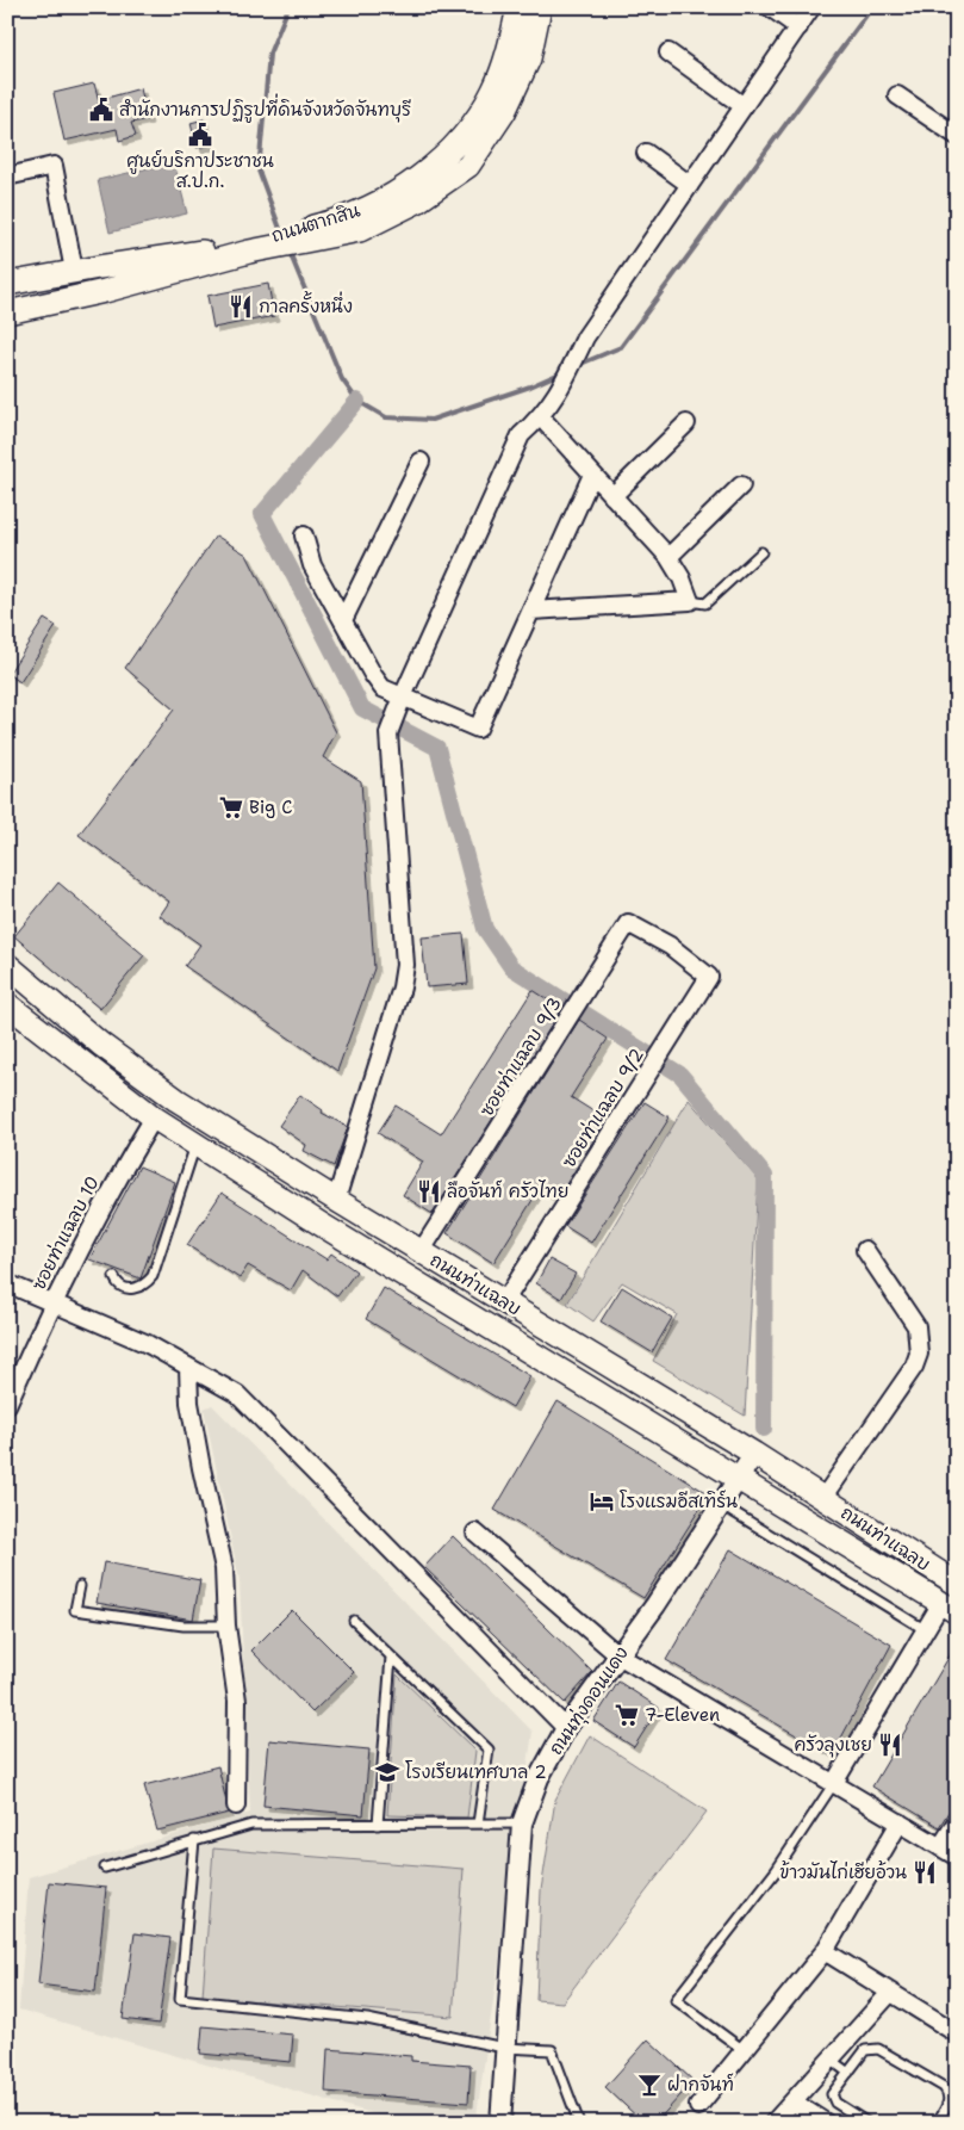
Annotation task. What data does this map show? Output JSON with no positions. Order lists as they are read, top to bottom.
{
  "streets": {
    "main road": ["ถนนตากสิน", "ถนนท่าแฉลบ"],
    "street": [
      "ซอยท่าแฉลบ 9/3",
      "ซอยท่าแฉลบ 9/2",
      "ซอยท่าแฉลบ 10",
      "ถนนทุ่งดอนแดง"
    ]
  },
  "crossings": [
    ["ซอยท่าแฉลบ 9/3", "ซอยท่าแฉลบ 9/2"],
    ["ซอยท่าแฉลบ 9/3", "ถนนท่าแฉลบ"],
    ["ซอยท่าแฉลบ 9/2", "ถนนท่าแฉลบ"],
    ["ซอยท่าแฉลบ 10", "ถนนท่าแฉลบ"],
    ["ถนนท่าแฉลบ", "ถนนทุ่งดอนแดง"]
  ],
  "places": {
    "public building": ["สำนักงานการปฏิรูปที่ดินจังหวัดจันทบุรี", "ศูนย์บริกาประชาชน ส.ป.ก."],
    "restaurant": [
      "กาลครั้งหนึ่ง",
      "ลือจันท์ ครัวไทย",
      "ครัวลุงเชย",
      "ข้าวมันไก่เฮียอ้วน"
    ],
    "supermarket": ["Big C", "7-Eleven"],
    "hotel": ["โรงแรมอีสเทิร์น"],
    "school or university": ["โรงเรียนเทศบาล 2"],
    "bar": ["ฝากจันท์"]
  }
}
